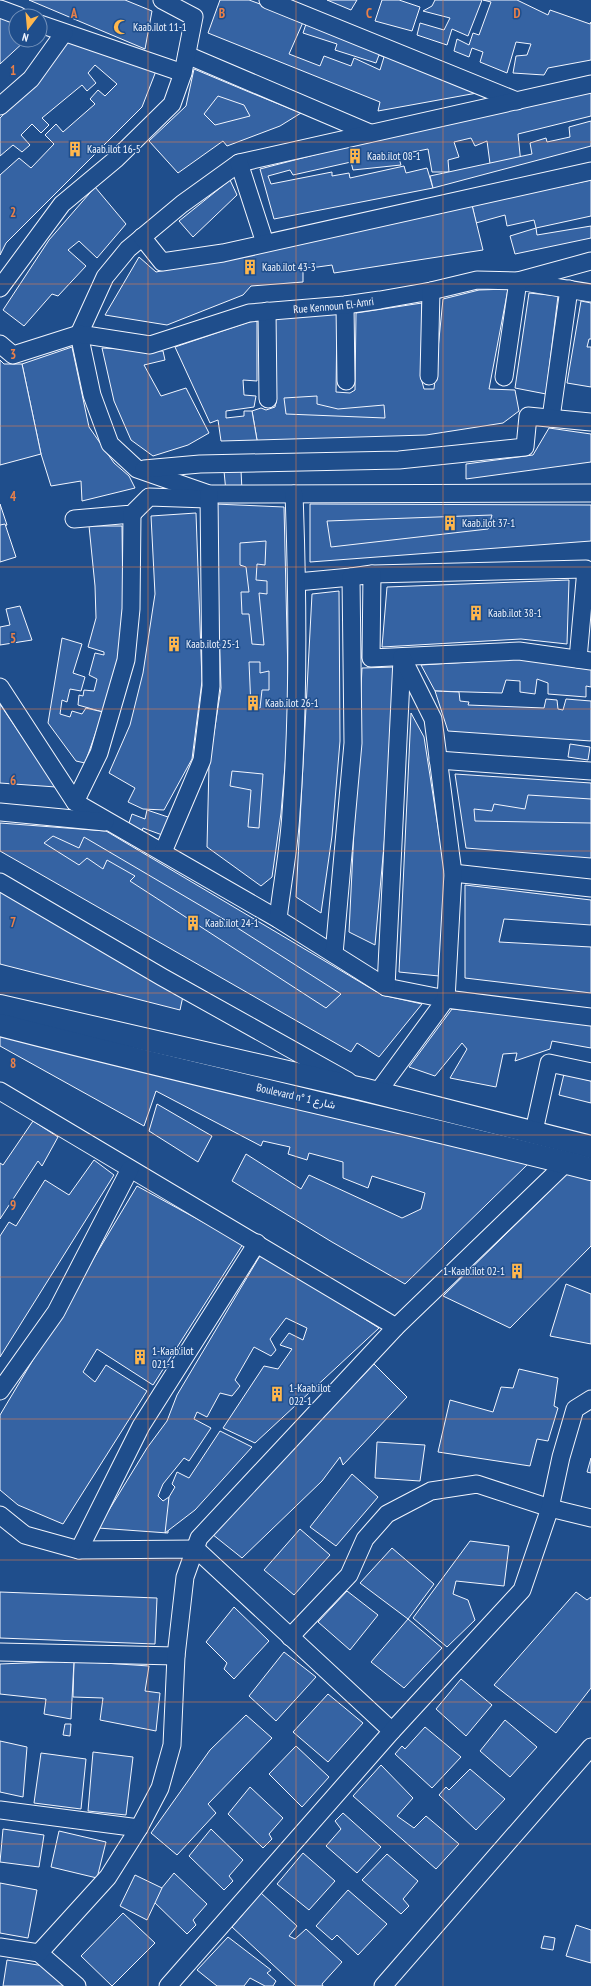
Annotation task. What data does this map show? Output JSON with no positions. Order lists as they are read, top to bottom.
{
  "streets": {
    "main road": ["Boulevard n° شارع 1"],
    "street": ["Rue Kennoun El-Amri"]
  },
  "places": {
    "mosque": ["Kaab.ilot 11-1"],
    "building": [
      "Kaab.ilot 16-5",
      "Kaab.ilot 08-1",
      "Kaab.ilot 43-3",
      "Kaab.ilot 37-1",
      "Kaab.ilot 38-1",
      "Kaab.ilot 25-1",
      "Kaab.ilot 26-1",
      "Kaab.ilot 24-1",
      "1-Kaab.ilot 02-1",
      "1-Kaab.ilot 021-1",
      "1-Kaab.ilot 022-1"
    ]
  },
  "north": "bottom",
  "grid": {
    "columns": [
      "A",
      "B",
      "C",
      "D"
    ],
    "rows": [
      "1",
      "2",
      "3",
      "4",
      "5",
      "6",
      "7",
      "8",
      "9"
    ]
  }
}
